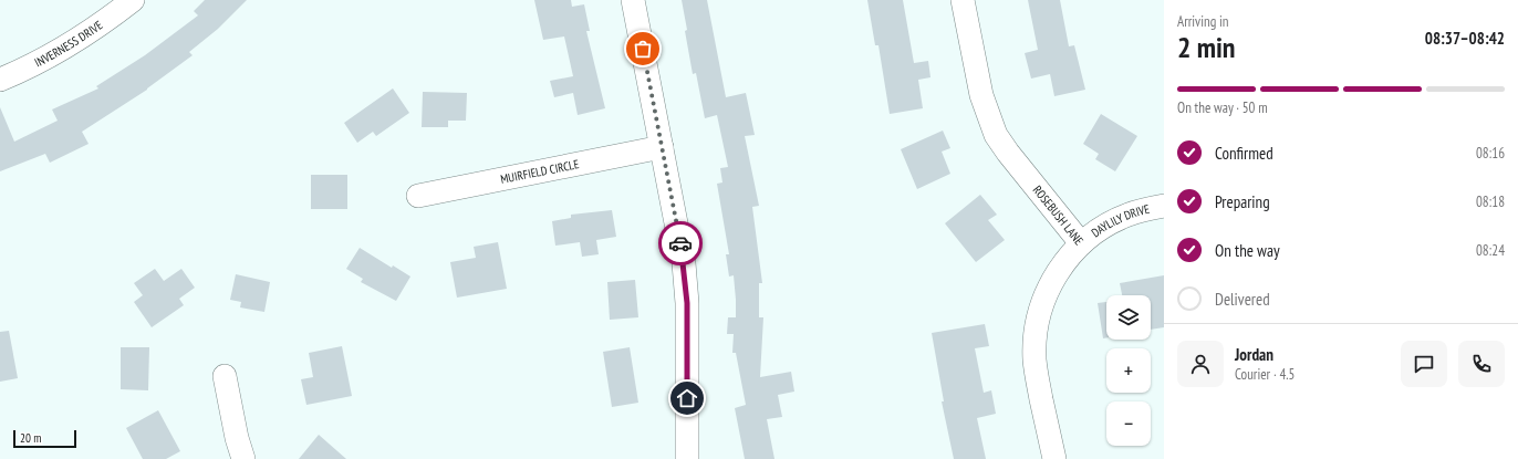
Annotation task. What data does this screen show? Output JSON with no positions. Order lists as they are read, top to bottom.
{
  "streets": {
    "street": [
      "INVERNESS DRIVE",
      "MUIRFIELD CIRCLE",
      "ROSEBUSH LANE",
      "DAYLILY DRIVE"
    ]
  },
  "crossings": [
    ["ROSEBUSH LANE", "DAYLILY DRIVE"]
  ],
  "scale_bar": "20 m",
  "page": {
    "heading": ["2 min", "Arriving in", "08:37–08:42"],
    "panel": ["Jordan", "Courier · 4.5"],
    "bar": "On the way · 50 m",
    "list": [
      ["Confirmed", "08:16"],
      ["Preparing", "08:18"],
      ["On the way", "08:24"],
      "Delivered"
    ],
    "map_buttons": ["+", "−"],
    "scale": "20 m"
  }
}
